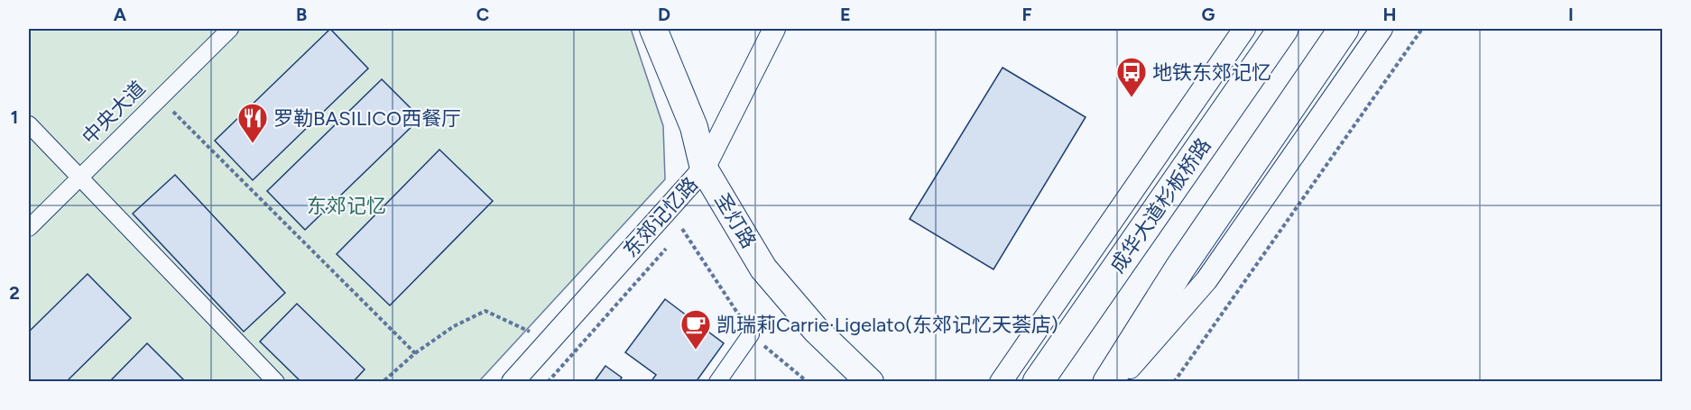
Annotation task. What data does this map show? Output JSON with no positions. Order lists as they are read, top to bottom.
{
  "streets": {
    "main road": ["成华大道杉板桥路"],
    "street": ["中央大道", "东郊记忆路", "圣灯路"]
  },
  "crossings": [
    ["东郊记忆路", "圣灯路"]
  ],
  "parks": ["东郊记忆"],
  "places": {
    "bus stop": ["地铁东郊记忆"],
    "restaurant": ["罗勒BASILICO西餐厅"],
    "cafe": ["凯瑞莉Carrie·Ligelato(东郊记忆天荟店)"]
  },
  "grid": {
    "columns": [
      "A",
      "B",
      "C",
      "D",
      "E",
      "F",
      "G",
      "H",
      "I"
    ],
    "rows": ["1", "2"]
  }
}
